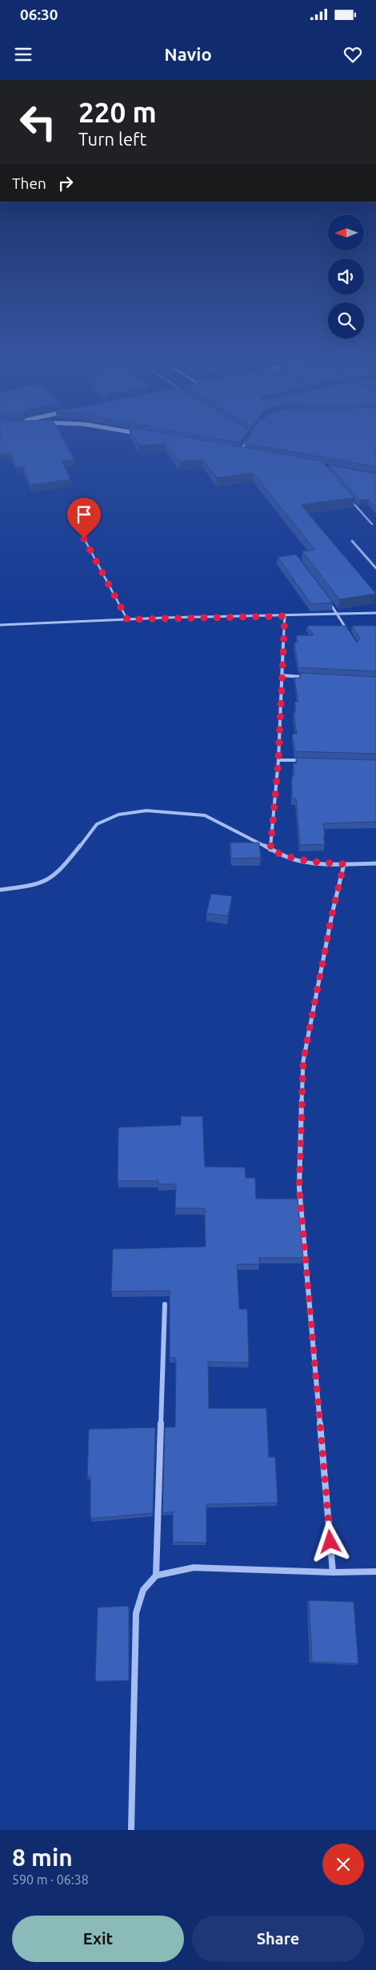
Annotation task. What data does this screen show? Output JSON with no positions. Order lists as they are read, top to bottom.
{
  "north": "left",
  "page": {
    "status": "06:30",
    "header": "Navio",
    "turn": ["220 m", "Turn left"],
    "then": "Then",
    "heading": ["8 min", "590 m · 06:38"],
    "buttons": ["Exit", "Share"]
  }
}
